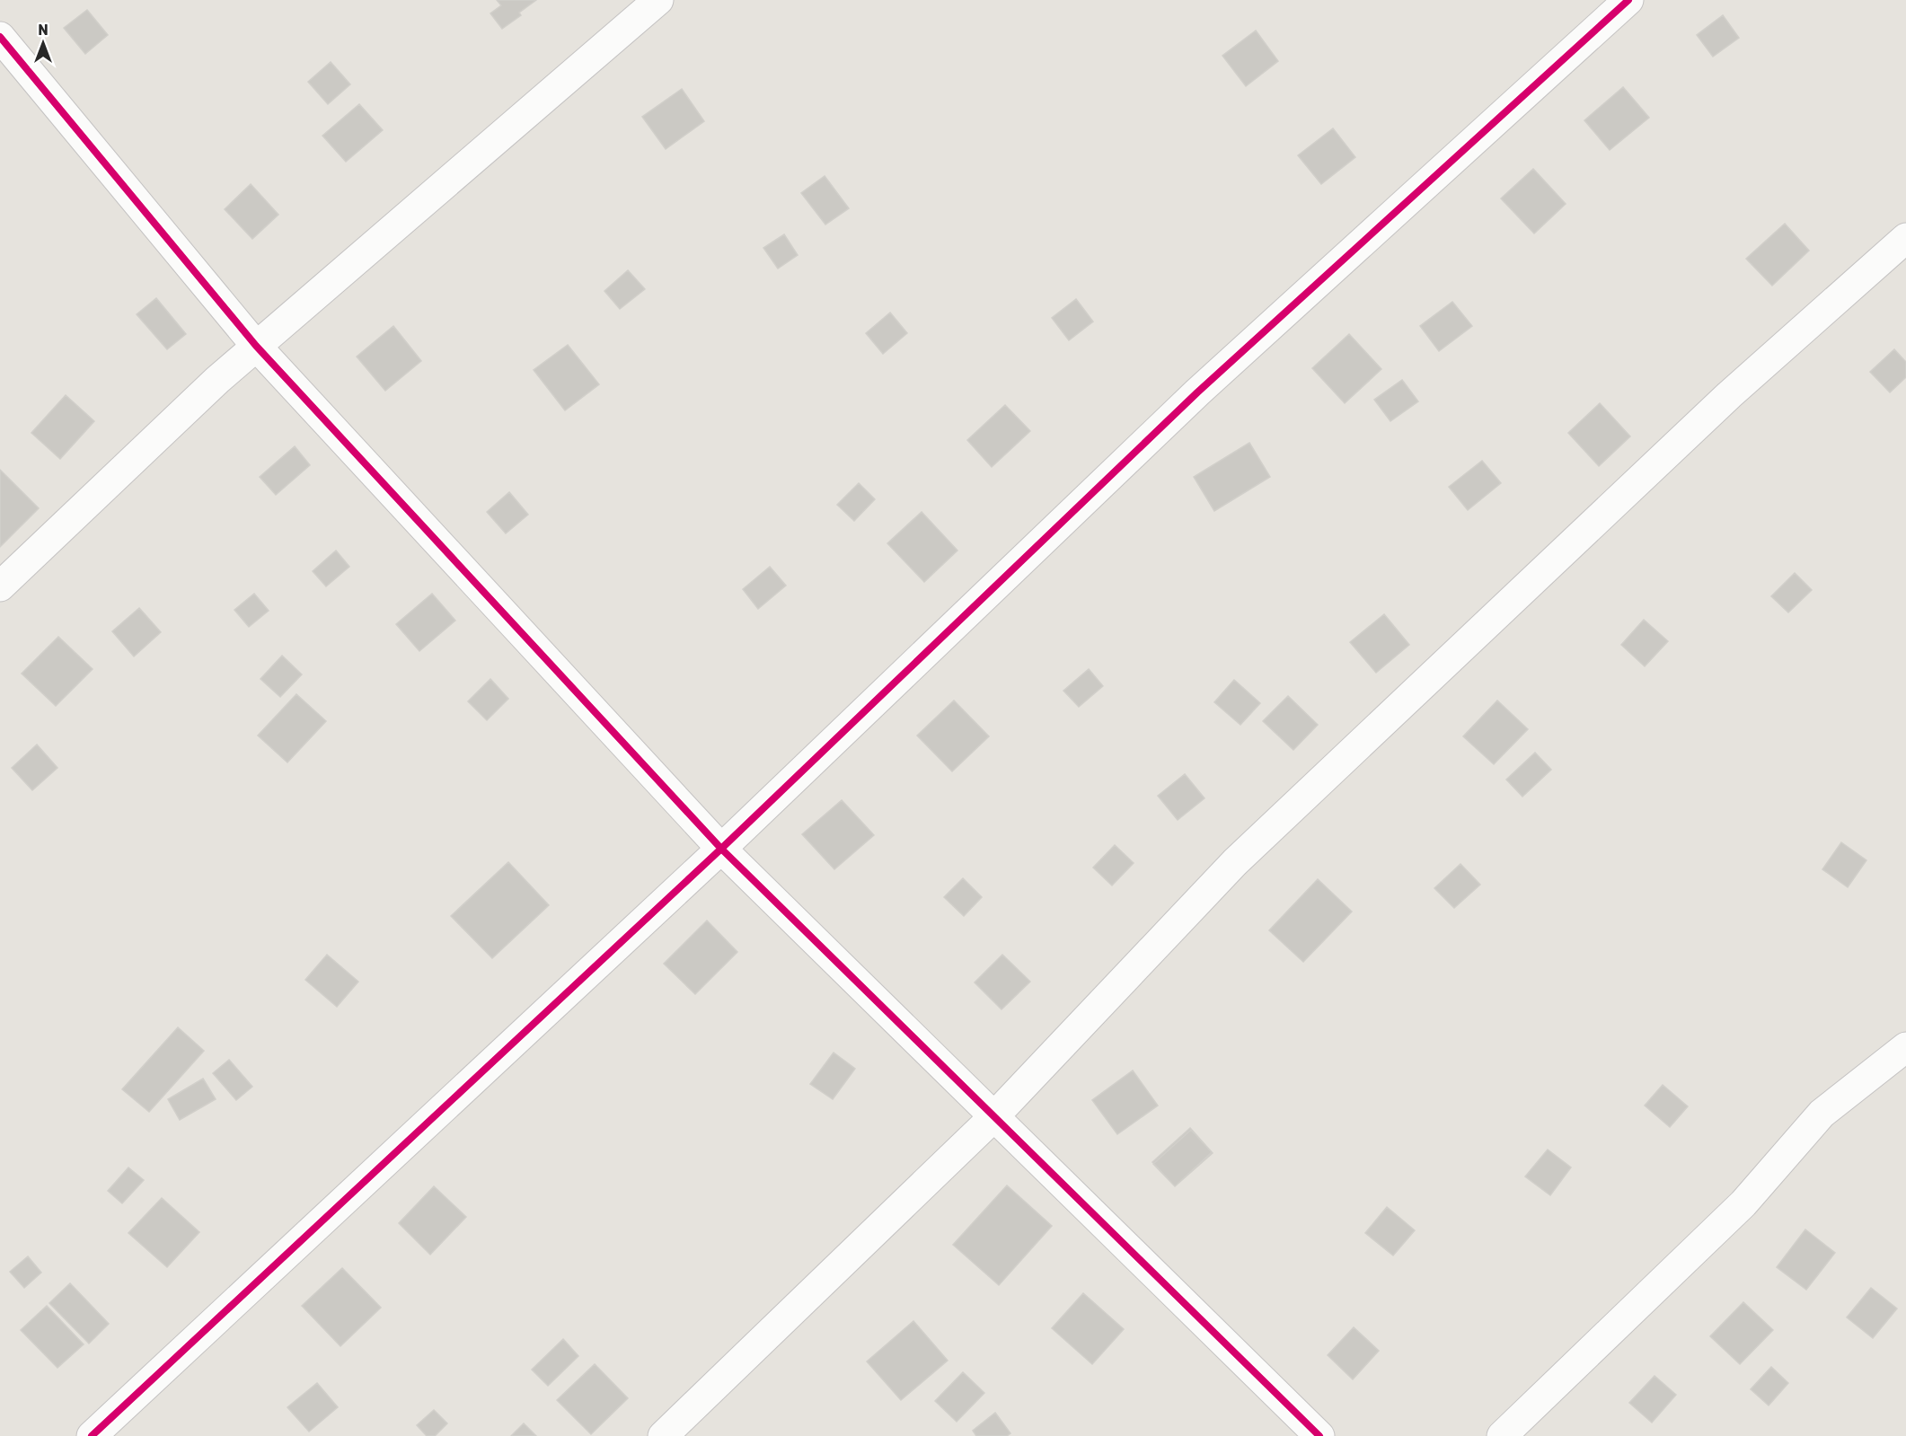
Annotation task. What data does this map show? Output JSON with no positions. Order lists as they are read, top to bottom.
{
  "north": "top"
}
